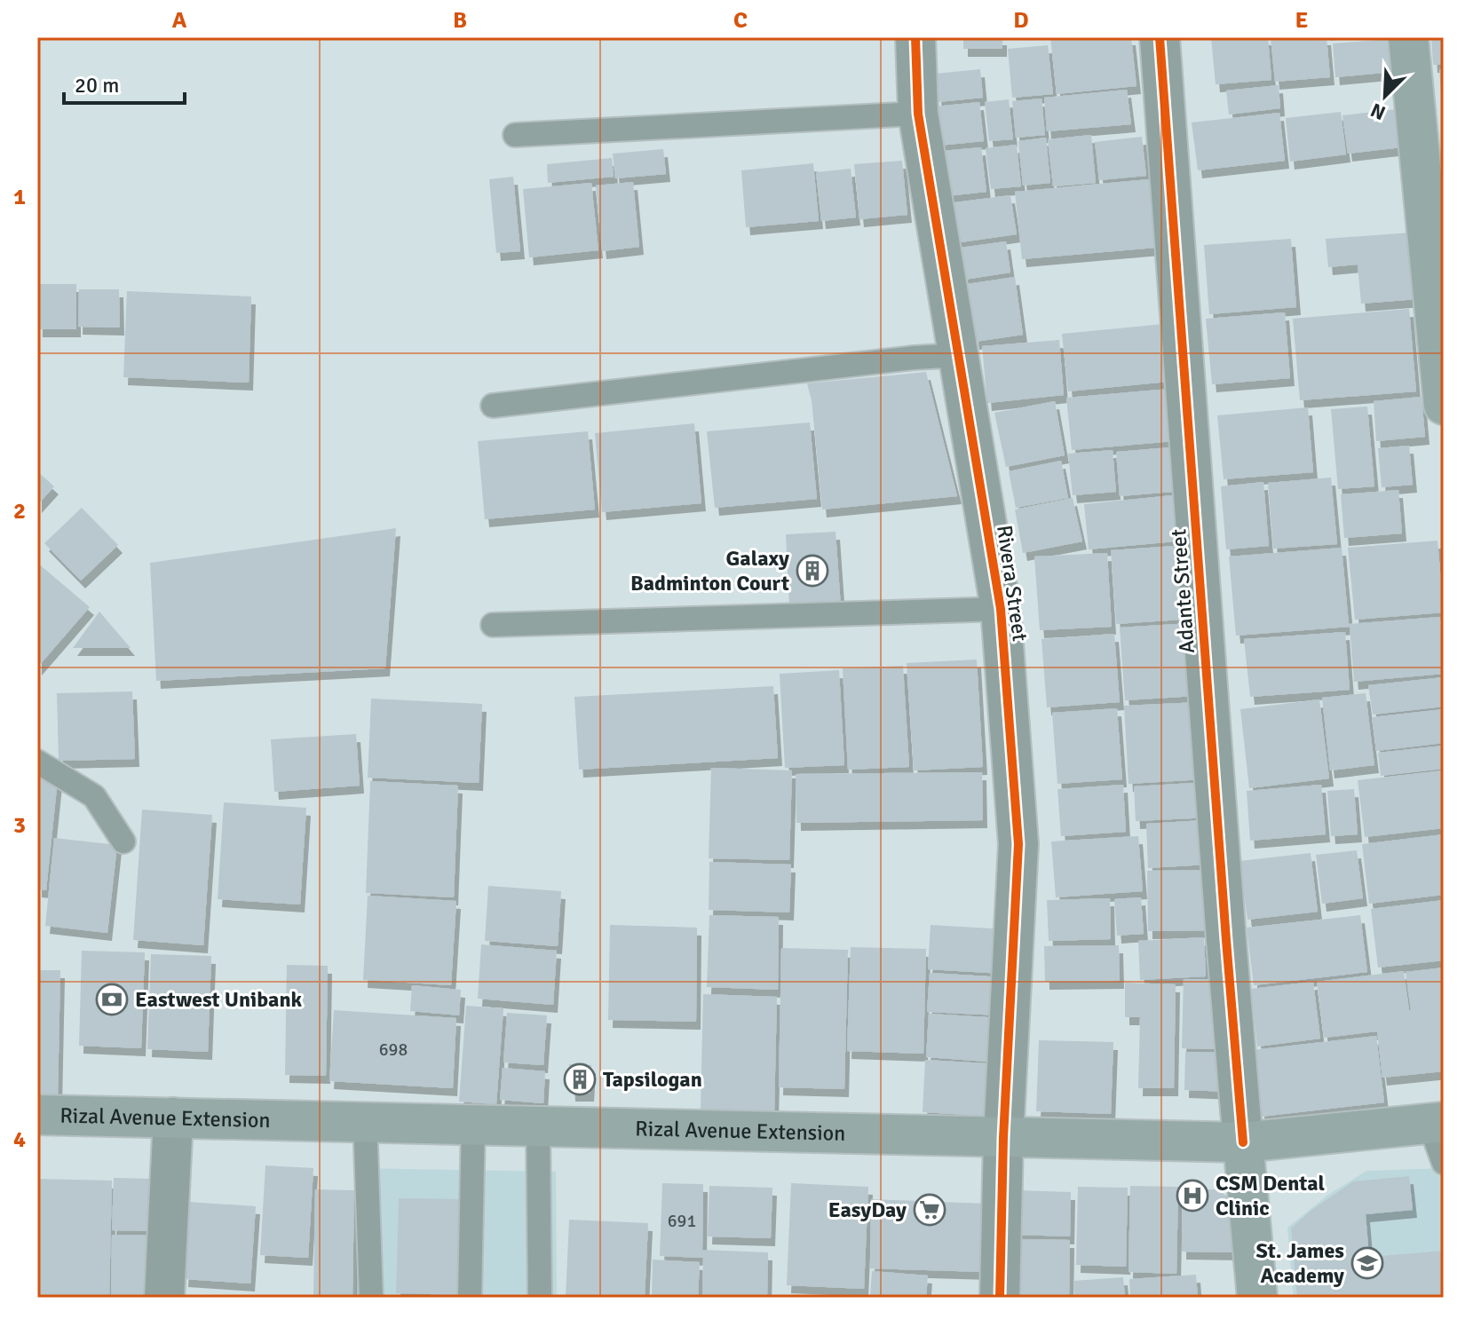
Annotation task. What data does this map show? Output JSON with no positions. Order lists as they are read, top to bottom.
{
  "streets": {
    "main road": ["Rizal Avenue Extension"],
    "street": ["Rivera Street", "Adante Street"]
  },
  "crossings": [
    ["Rivera Street", "Rizal Avenue Extension"],
    ["Adante Street", "Rizal Avenue Extension"]
  ],
  "places": {
    "building": ["Galaxy Badminton Court", "Tapsilogan"],
    "bank": ["Eastwest Unibank"],
    "hospital": ["CSM Dental Clinic"],
    "supermarket": ["EasyDay"],
    "school or university": ["St. James Academy"]
  },
  "house_numbers": ["698", "691"],
  "scale_bar": "20 m",
  "north": "bottom left",
  "grid": {
    "columns": [
      "A",
      "B",
      "C",
      "D",
      "E"
    ],
    "rows": [
      "1",
      "2",
      "3",
      "4"
    ]
  }
}
